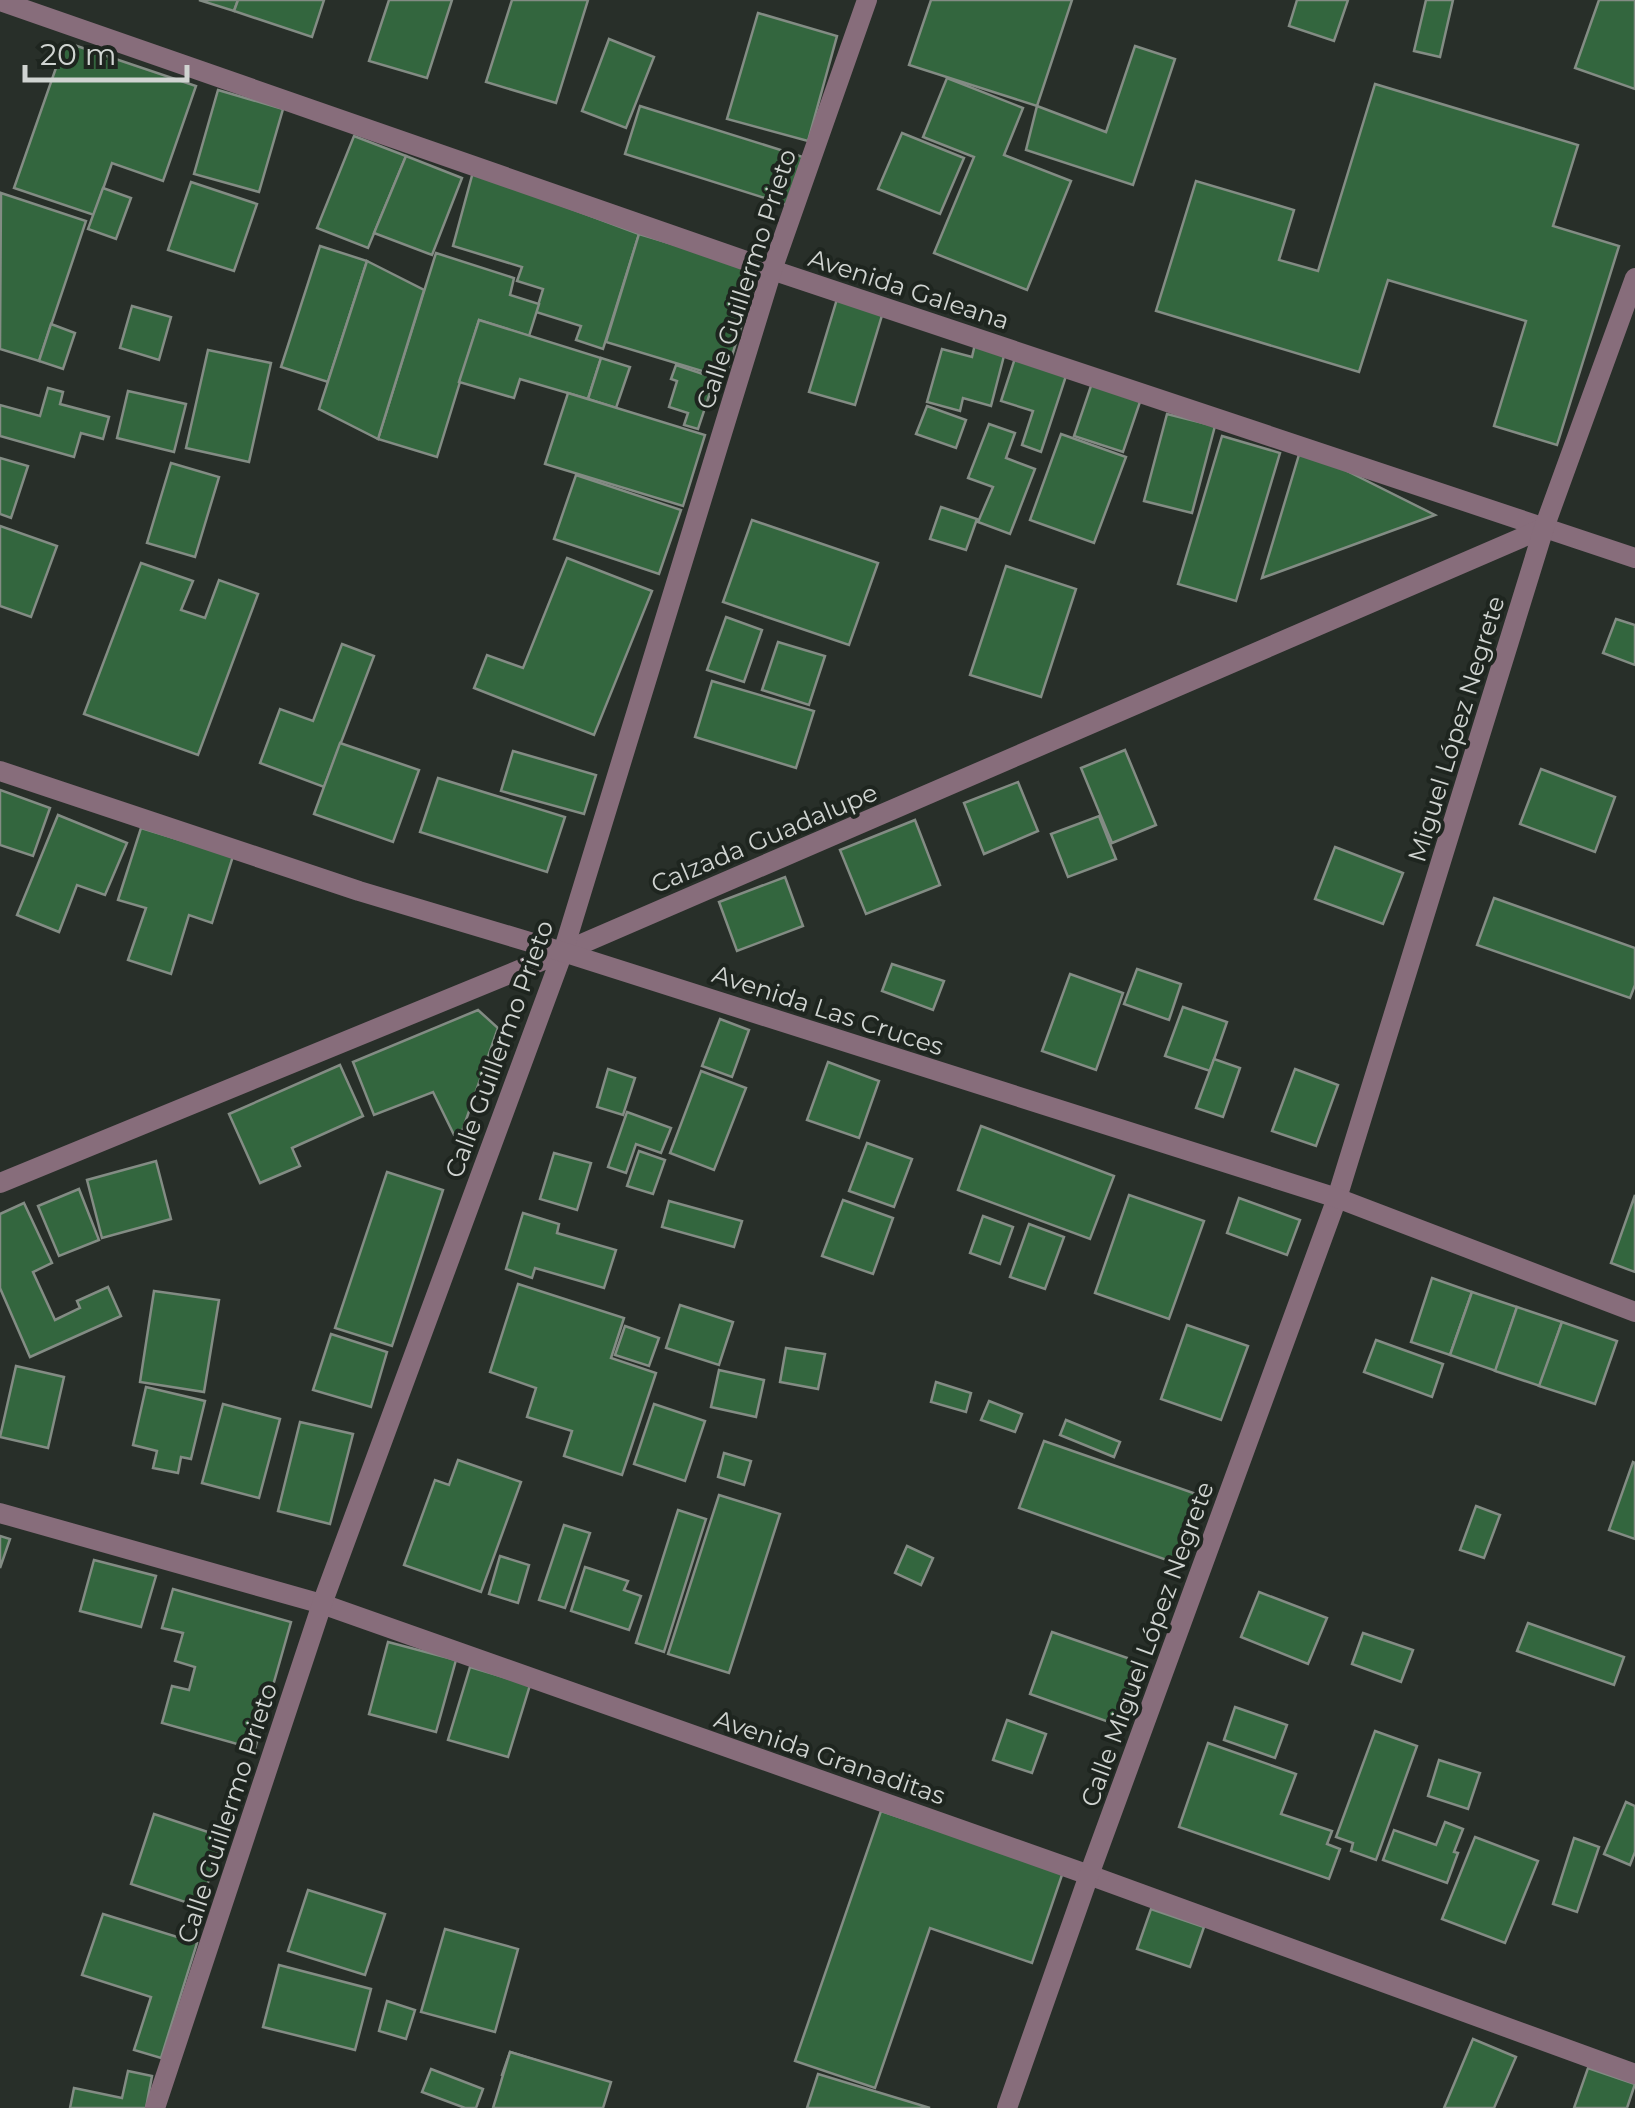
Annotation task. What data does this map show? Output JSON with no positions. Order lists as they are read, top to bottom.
{
  "streets": {
    "street": [
      "Calle Guillermo Prieto",
      "Avenida Galeana",
      "Miguel López Negrete",
      "Calzada Guadalupe",
      "Avenida Las Cruces",
      "Calle Miguel López Negrete",
      "Avenida Granaditas"
    ]
  },
  "crossings": [
    ["Calle Guillermo Prieto", "Avenida Galeana"],
    ["Calle Guillermo Prieto", "Calzada Guadalupe"],
    ["Calle Guillermo Prieto", "Avenida Las Cruces"],
    ["Calle Guillermo Prieto", "Avenida Granaditas"],
    ["Avenida Galeana", "Miguel López Negrete"],
    ["Avenida Galeana", "Calzada Guadalupe"],
    ["Miguel López Negrete", "Calzada Guadalupe"],
    ["Miguel López Negrete", "Avenida Las Cruces"],
    ["Miguel López Negrete", "Calle Miguel López Negrete"],
    ["Calzada Guadalupe", "Avenida Las Cruces"],
    ["Avenida Las Cruces", "Calle Miguel López Negrete"],
    ["Calle Miguel López Negrete", "Avenida Granaditas"]
  ],
  "scale_bar": "20 m"
}
